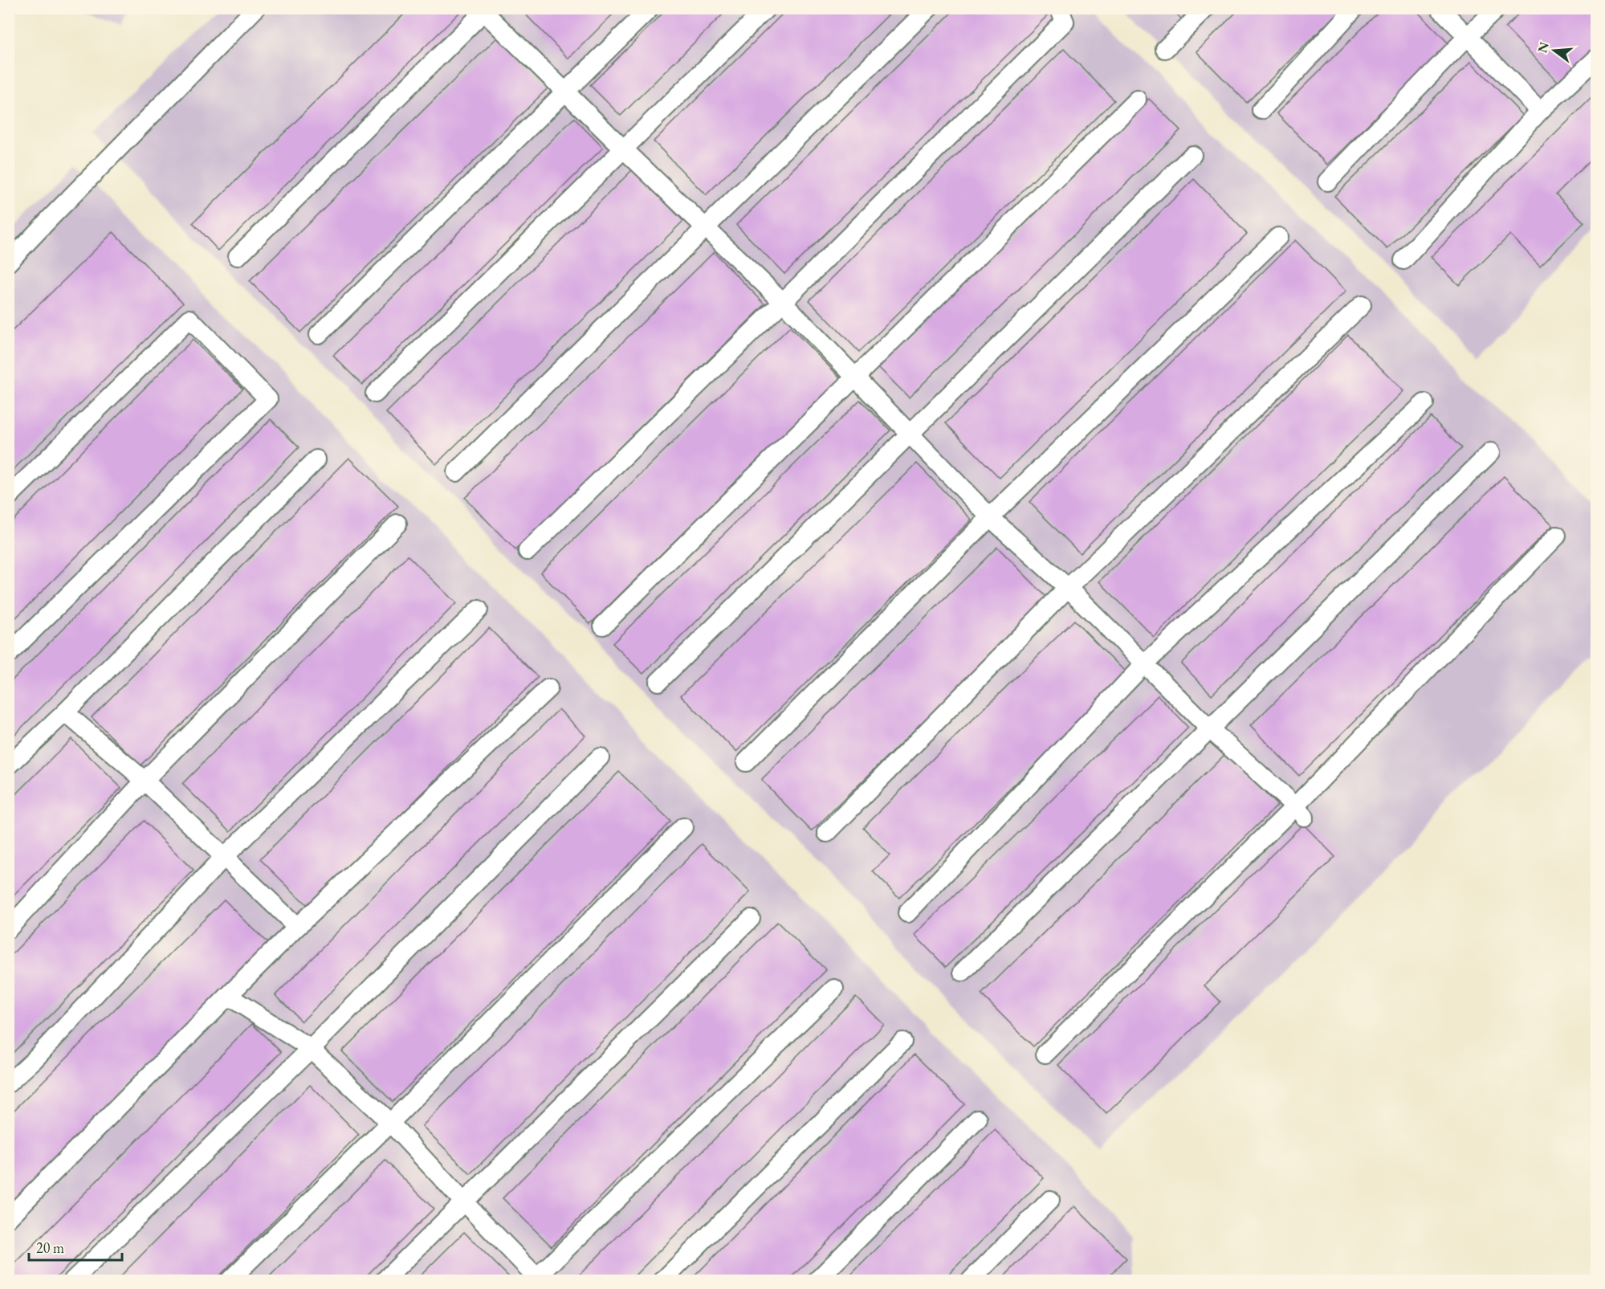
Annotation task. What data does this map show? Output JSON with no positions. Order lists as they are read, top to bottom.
{
  "scale_bar": "20 m",
  "north": "left"
}
